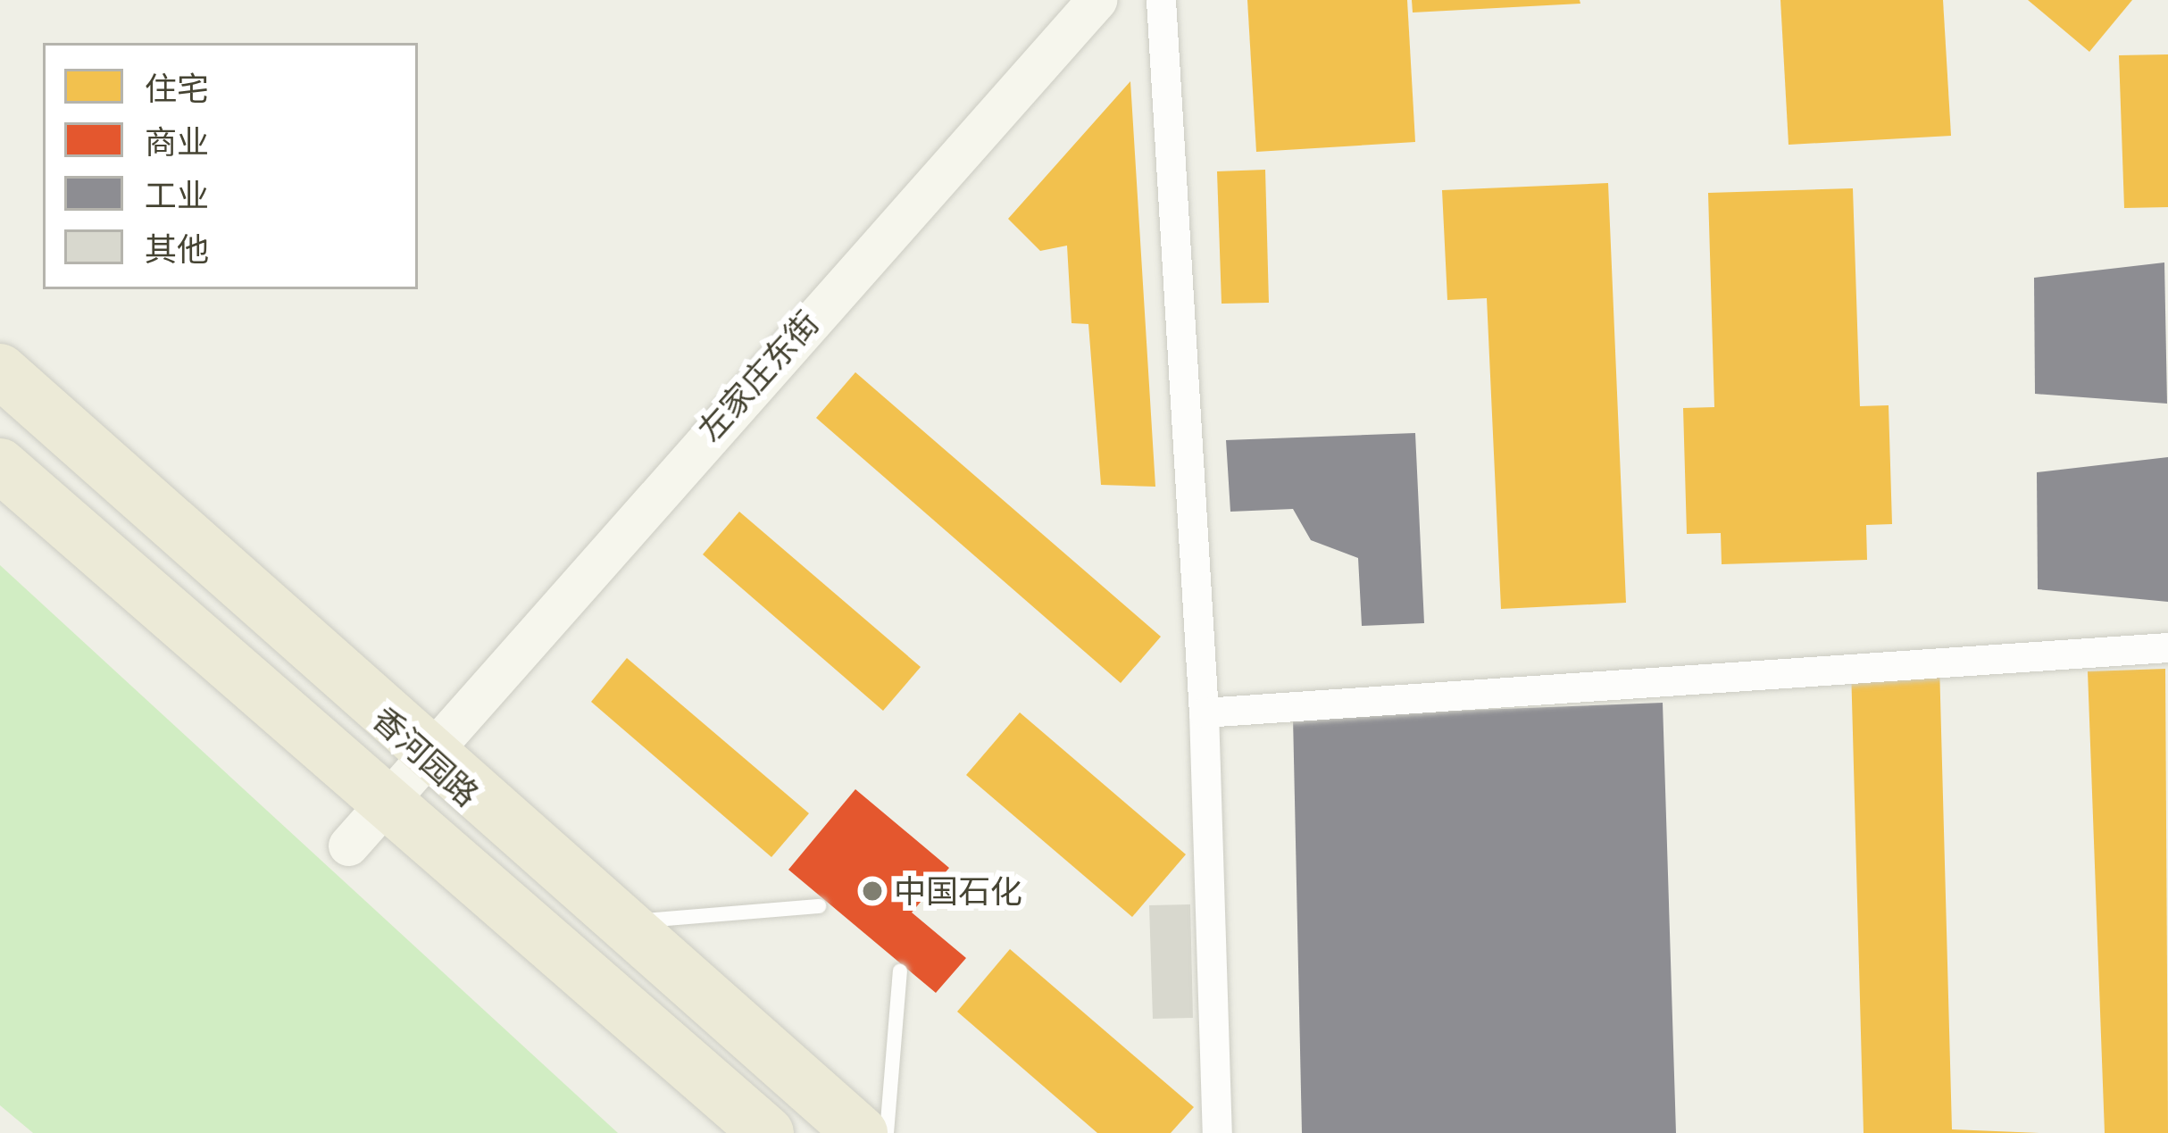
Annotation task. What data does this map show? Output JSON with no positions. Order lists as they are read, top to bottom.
{
  "streets": {
    "highway": ["香河园路"],
    "street": ["左家庄东街"]
  },
  "crossings": [
    ["左家庄东街", "香河园路"]
  ],
  "places": ["中国石化"],
  "legend": [
    "住宅",
    "商业",
    "工业",
    "其他"
  ]
}
